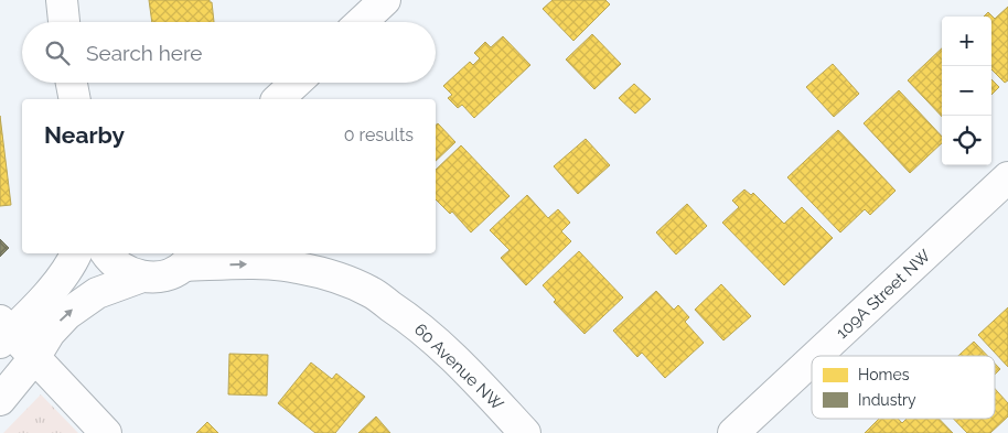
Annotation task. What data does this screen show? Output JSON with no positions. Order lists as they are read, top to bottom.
{
  "streets": {
    "street": ["109A Street NW", "60 Avenue NW"]
  },
  "legend": ["Homes", "Industry"],
  "page": {
    "map_buttons": ["+", "−"],
    "search": "Search here",
    "heading": ["Nearby", "0 results"]
  }
}
